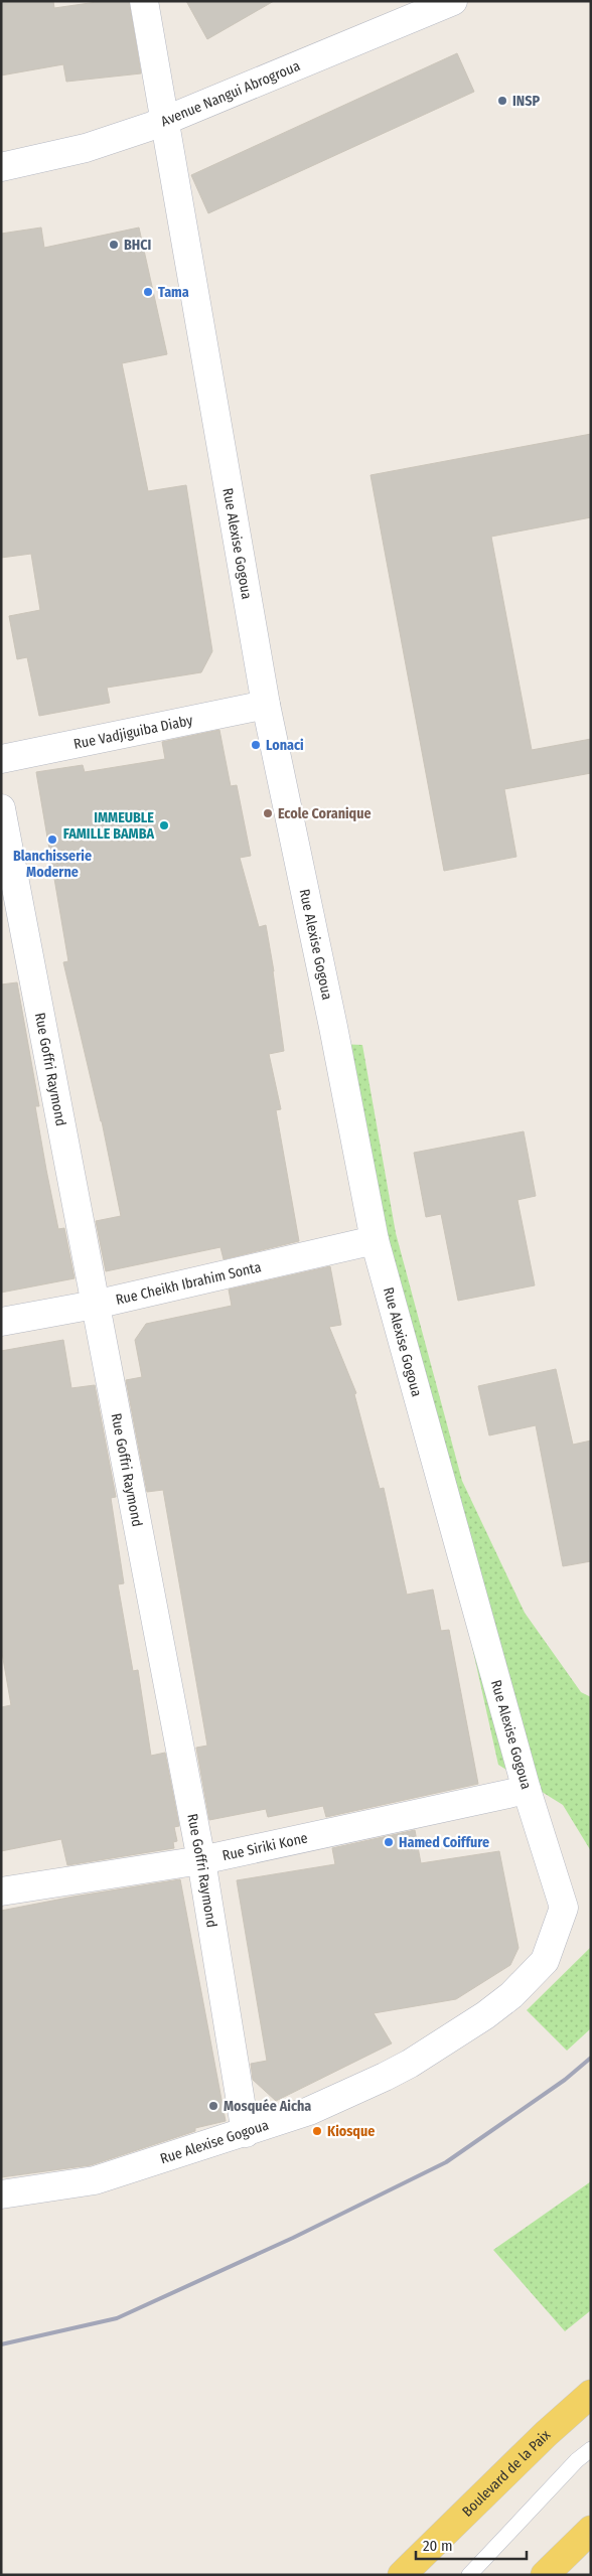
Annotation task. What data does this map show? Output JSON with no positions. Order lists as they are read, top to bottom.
{
  "streets": {
    "main road": ["Boulevard de la Paix"],
    "street": [
      "Avenue Nangui Abrogroua",
      "Rue Alexise Gogoua",
      "Rue Vadjiguiba Diaby",
      "Rue Goffri Raymond",
      "Rue Cheikh Ibrahim Sonta",
      "Rue Siriki Kone"
    ]
  },
  "crossings": [
    ["Avenue Nangui Abrogroua", "Rue Alexise Gogoua"],
    ["Rue Alexise Gogoua", "Rue Vadjiguiba Diaby"],
    ["Rue Alexise Gogoua", "Rue Goffri Raymond"],
    ["Rue Alexise Gogoua", "Rue Cheikh Ibrahim Sonta"],
    ["Rue Alexise Gogoua", "Rue Siriki Kone"],
    ["Rue Goffri Raymond", "Rue Cheikh Ibrahim Sonta"],
    ["Rue Goffri Raymond", "Rue Siriki Kone"]
  ],
  "places": [
    "INSP",
    "BHCI",
    "Tama",
    "Lonaci",
    "Ecole Coranique",
    "IMMEUBLE FAMILLE BAMBA",
    "Blanchisserie Moderne",
    "Hamed Coiffure",
    "Mosquée Aicha",
    "Kiosque"
  ],
  "scale_bar": "20 m"
}
